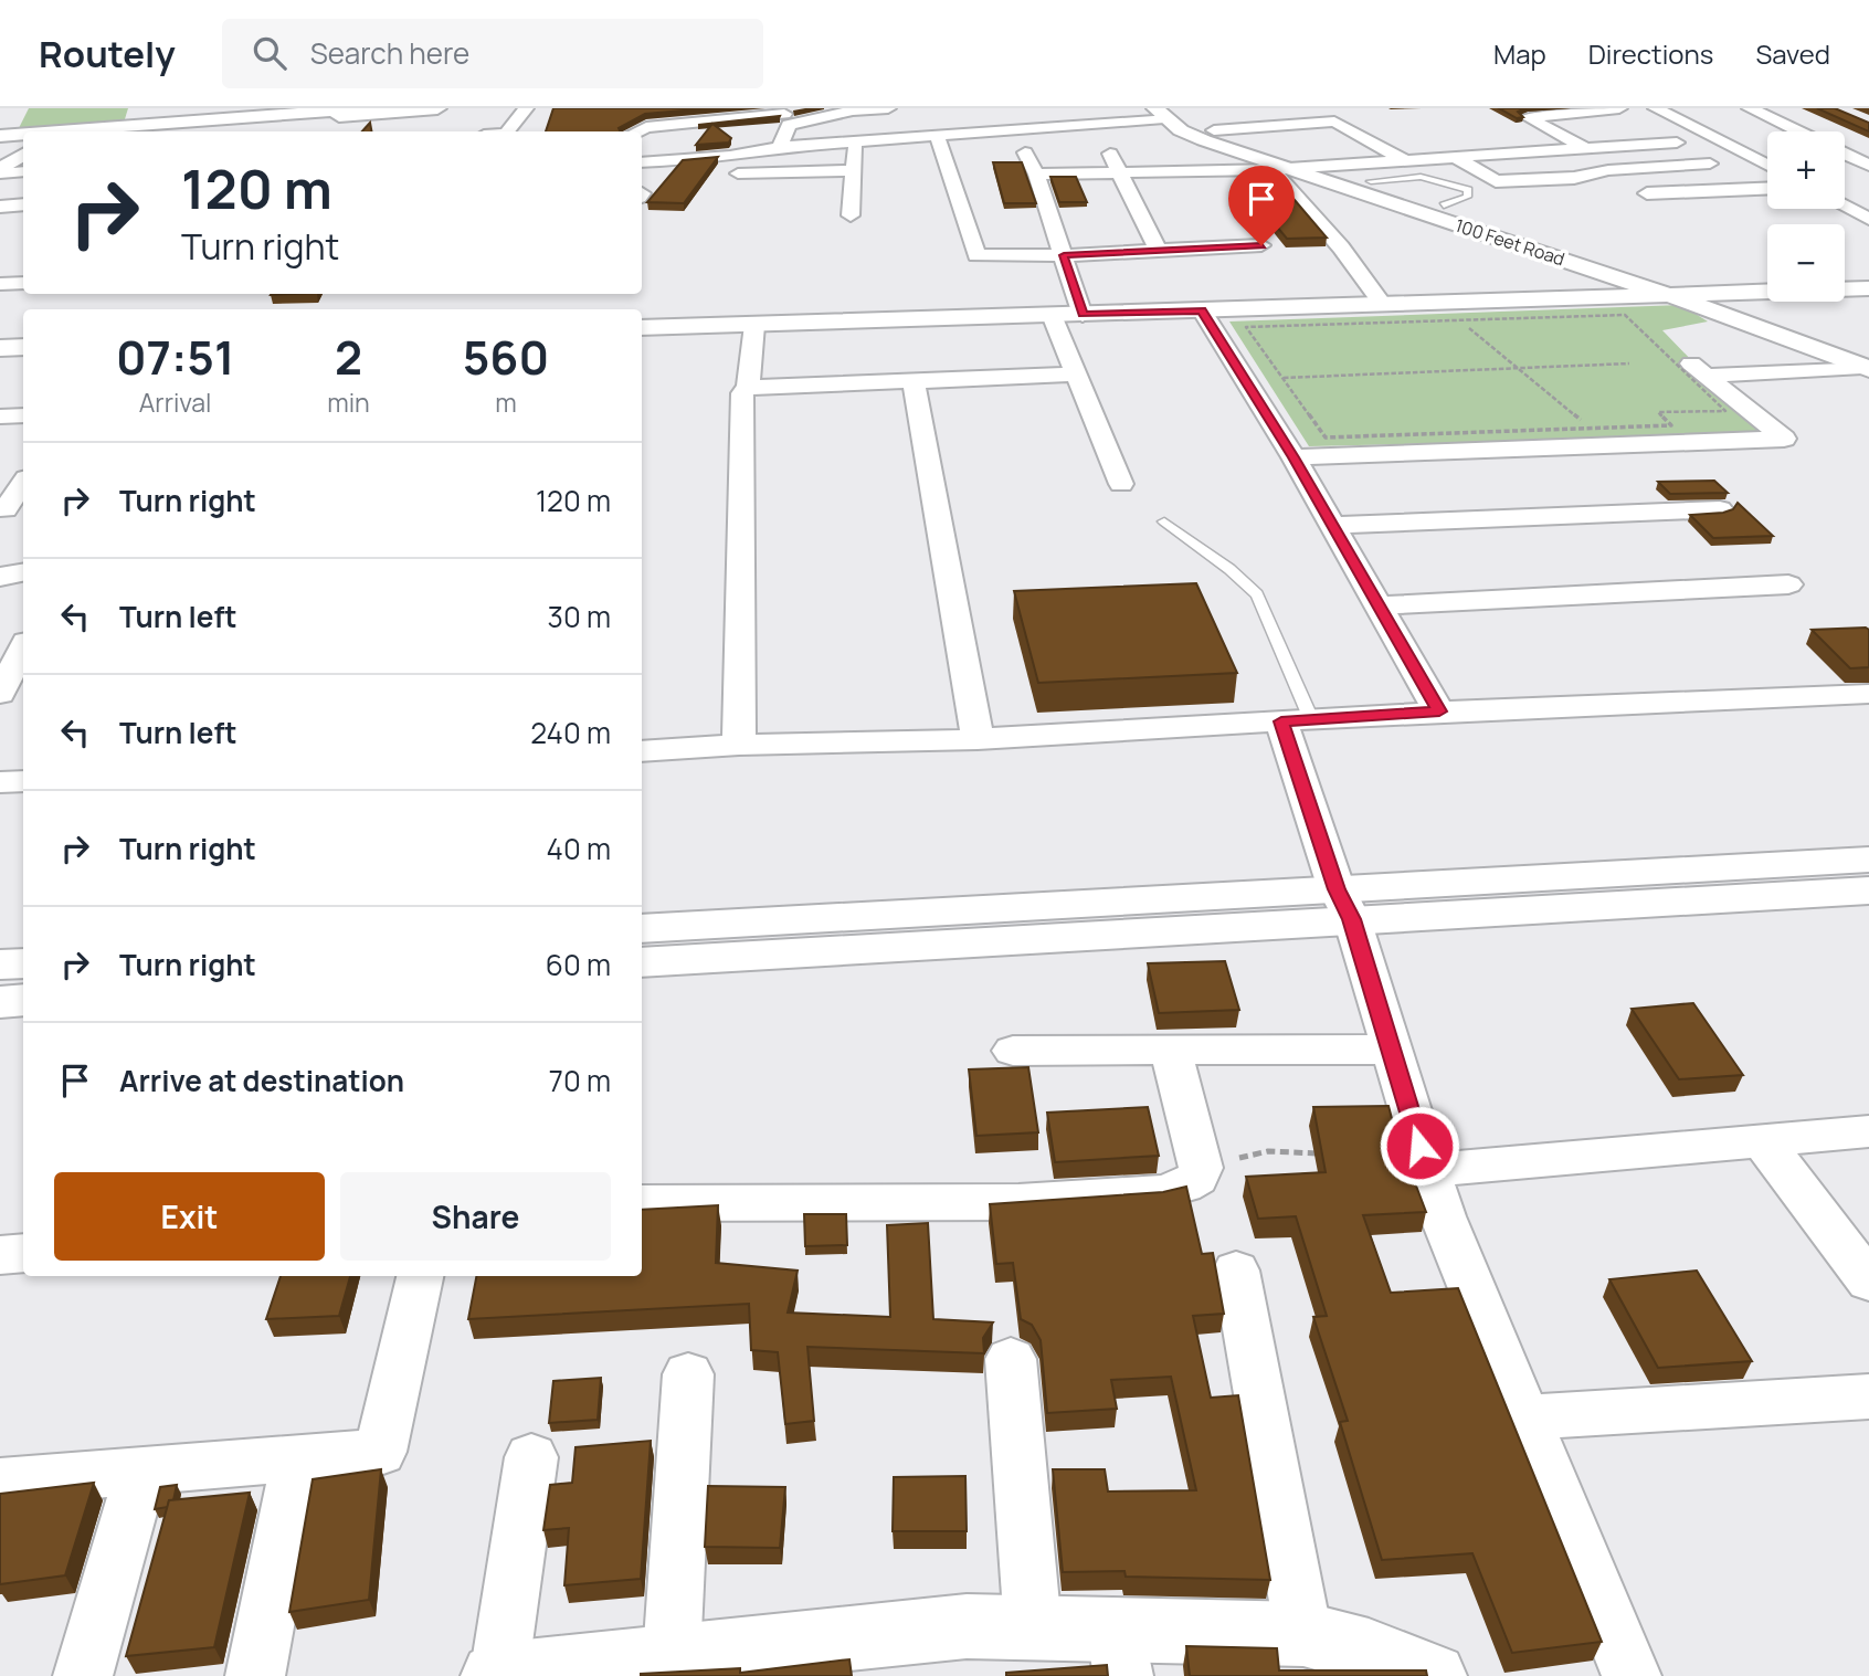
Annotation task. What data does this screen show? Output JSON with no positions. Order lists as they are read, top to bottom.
{
  "streets": {
    "street": ["100 Feet Road"]
  },
  "page": {
    "header": "Routely",
    "search": "Search here",
    "nav": ["Map", "Directions", "Saved"],
    "map_buttons": ["+", "−"],
    "turn": ["120 m", "Turn right"],
    "eta": [
      "07:51",
      "Arrival",
      "2",
      "min",
      "560",
      "m"
    ],
    "list": [
      {
        "name": "Turn right",
        "value": "120 m"
      },
      {
        "name": "Turn left",
        "value": "30 m"
      },
      {
        "name": "Turn left",
        "value": "240 m"
      },
      {
        "name": "Turn right",
        "value": "40 m"
      },
      {
        "name": "Turn right",
        "value": "60 m"
      },
      {
        "name": "Arrive at destination",
        "value": "70 m"
      }
    ],
    "buttons": ["Exit", "Share"]
  }
}
